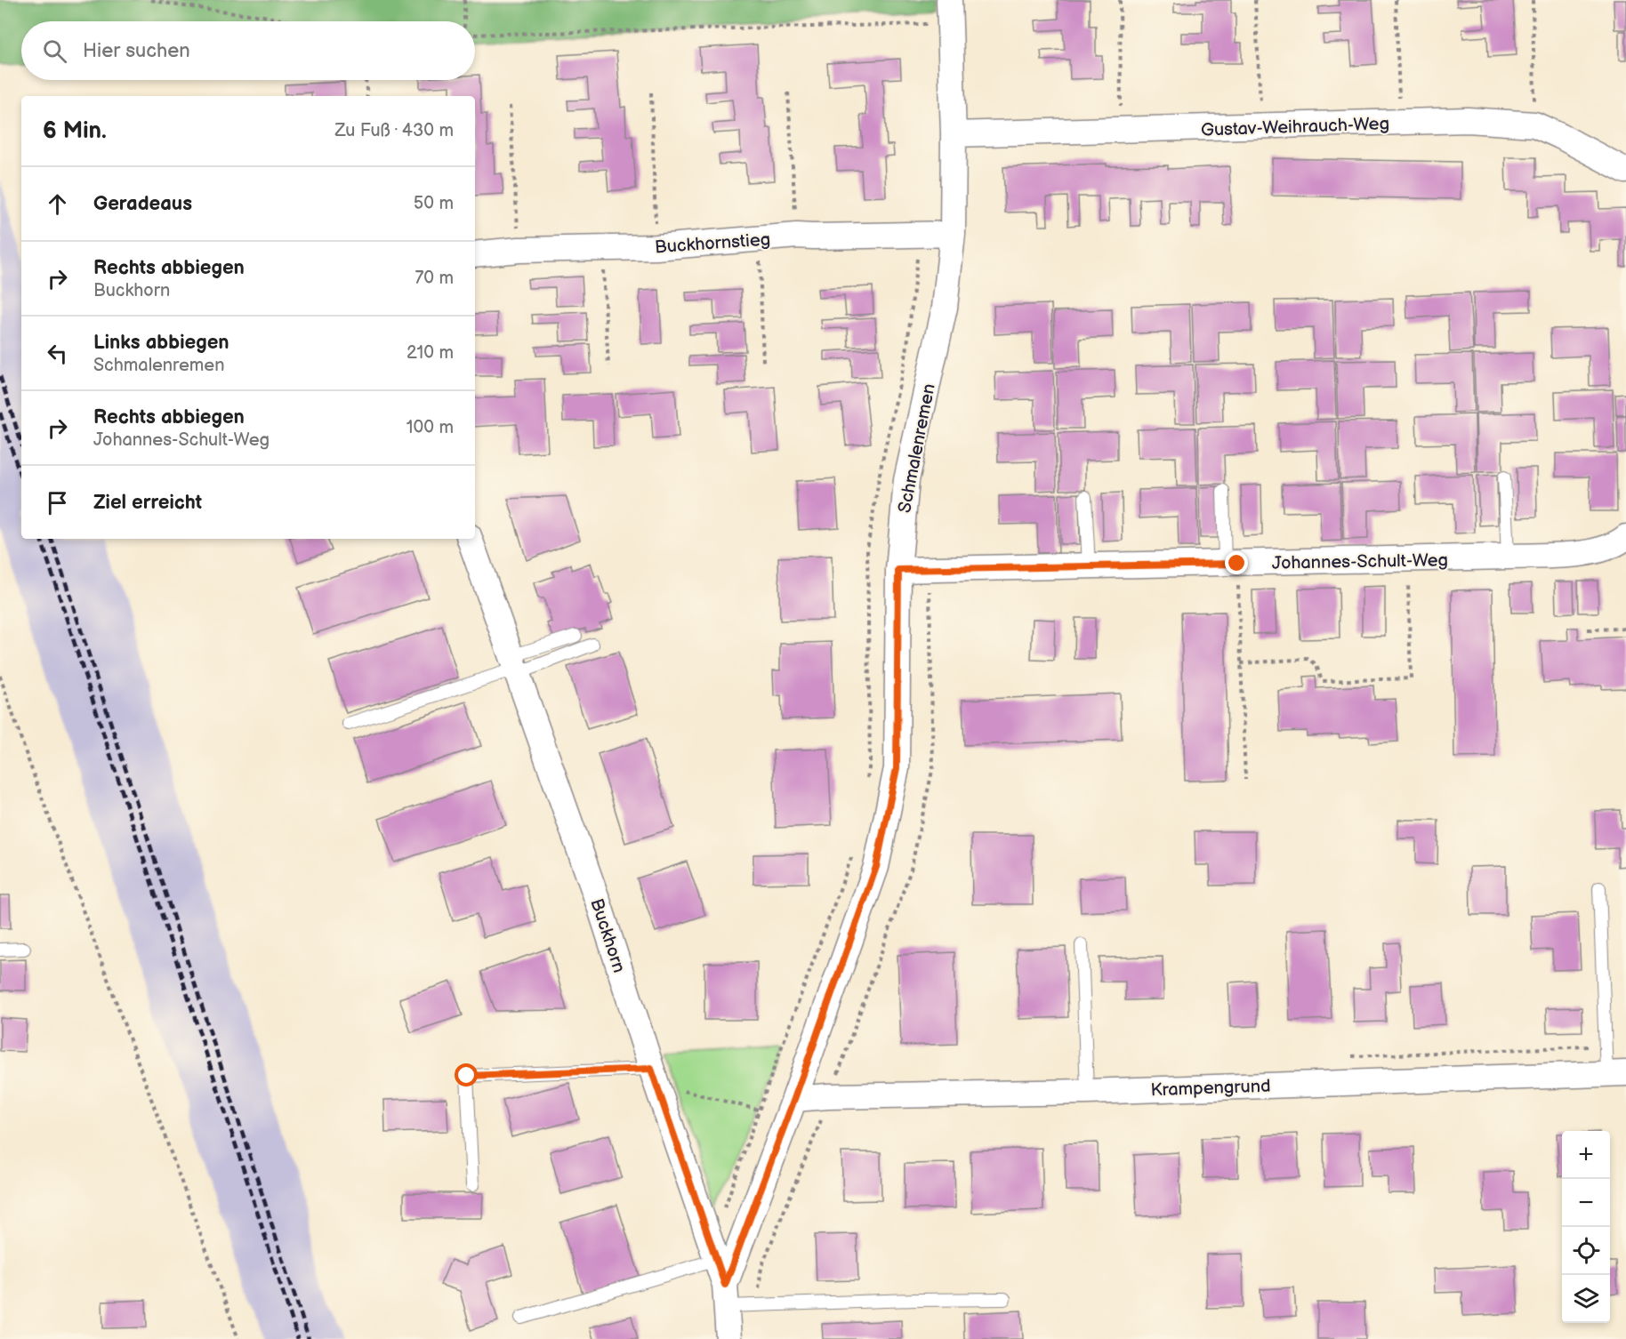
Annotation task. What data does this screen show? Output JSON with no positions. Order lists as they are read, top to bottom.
{
  "streets": {
    "street": [
      "Gustav-Weihrauch-Weg",
      "Buckhornstieg",
      "Schmalenremen",
      "Johannes-Schult-Weg",
      "Buckhorn",
      "Krampengrund"
    ]
  },
  "crossings": [
    ["Gustav-Weihrauch-Weg", "Schmalenremen"],
    ["Buckhornstieg", "Schmalenremen"],
    ["Schmalenremen", "Johannes-Schult-Weg"],
    ["Schmalenremen", "Buckhorn"],
    ["Schmalenremen", "Krampengrund"]
  ],
  "page": {
    "search": "Hier suchen",
    "heading": ["6 Min.", "Zu Fuß · 430 m"],
    "list": [
      ["Geradeaus", "50 m"],
      ["Rechts abbiegen", "Buckhorn", "70 m"],
      ["Links abbiegen", "Schmalenremen", "210 m"],
      ["Rechts abbiegen", "Johannes-Schult-Weg", "100 m"],
      "Ziel erreicht"
    ],
    "map_buttons": ["+", "−"]
  }
}
